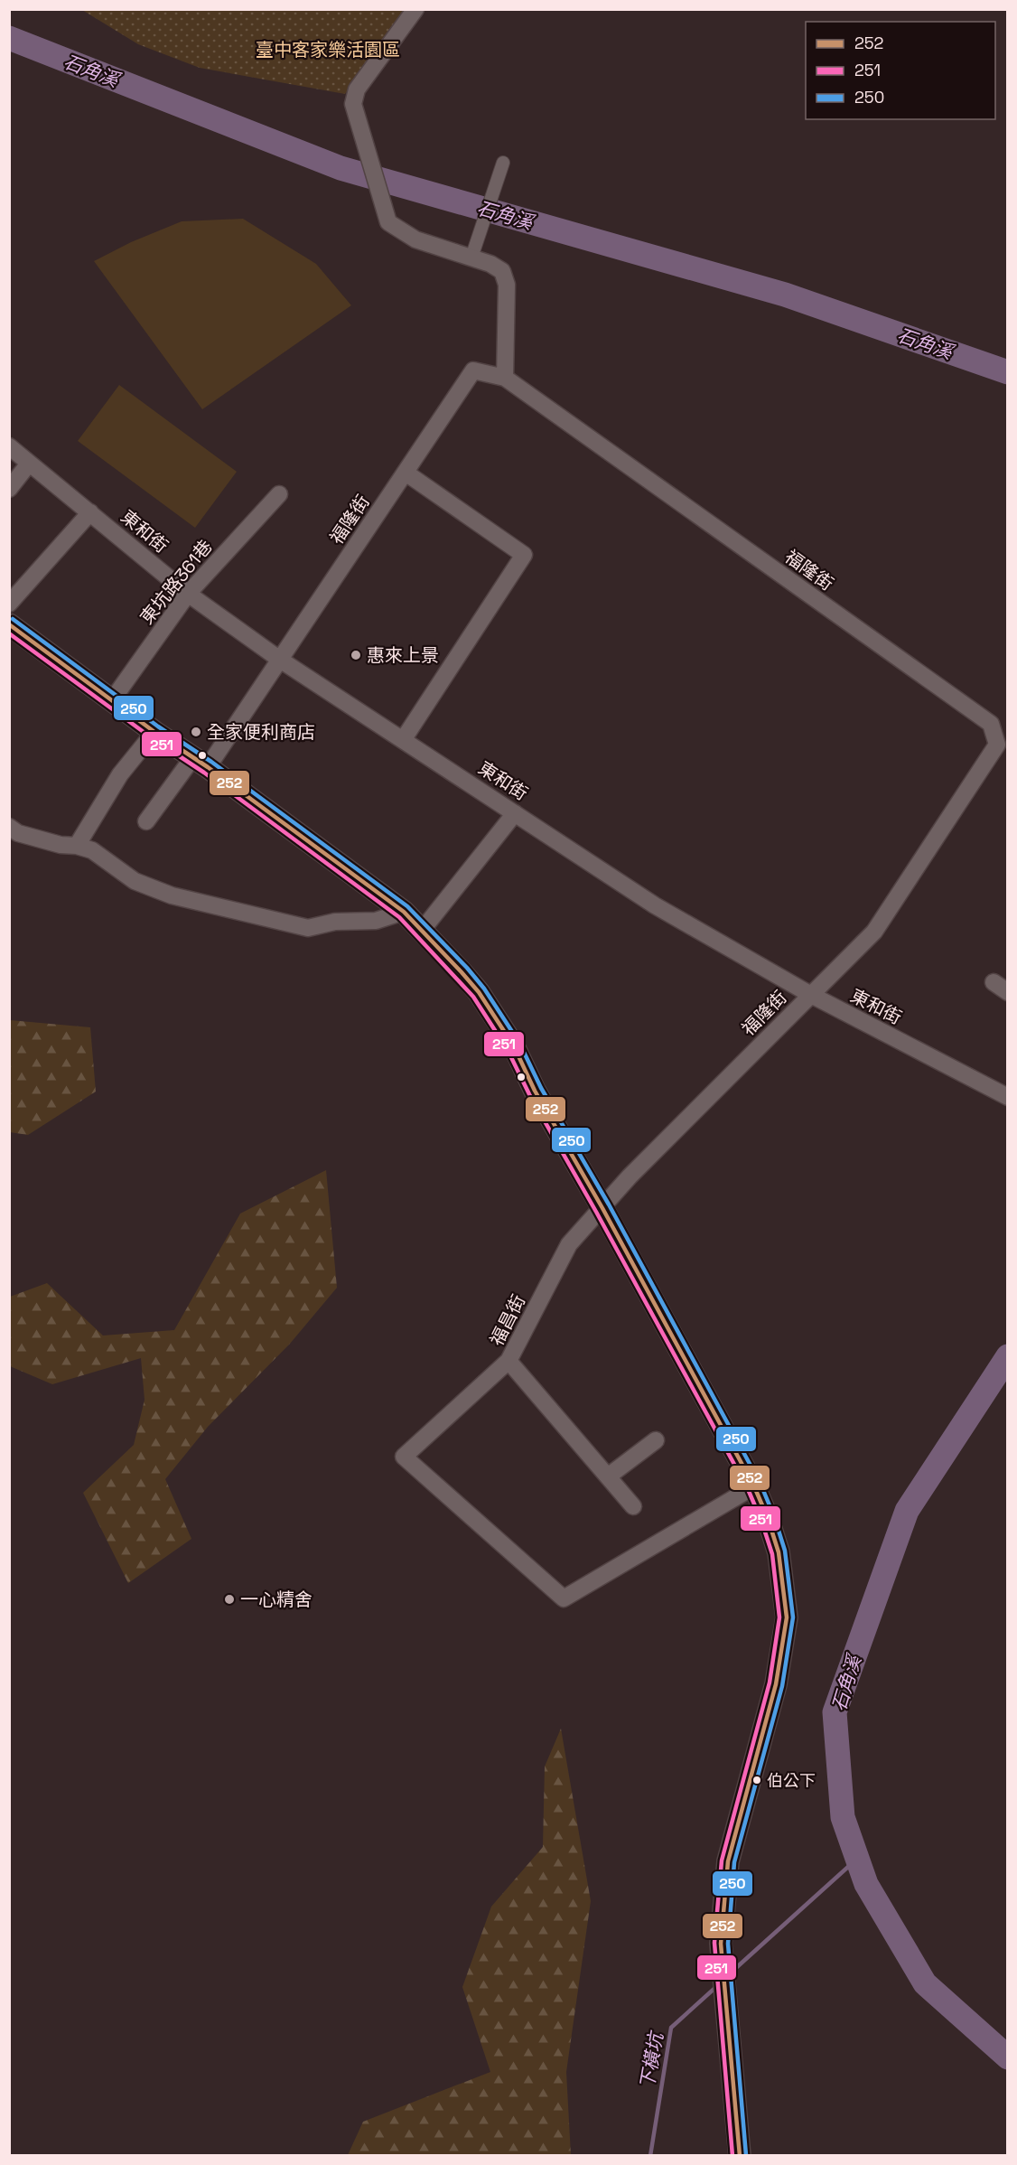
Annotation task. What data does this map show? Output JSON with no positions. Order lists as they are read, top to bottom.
{
  "streets": {
    "street": [
      "福隆街",
      "東和街",
      "東坑路361巷",
      "福昌街"
    ]
  },
  "crossings": [
    ["福隆街", "東和街"],
    ["福隆街", "福昌街"],
    ["東和街", "東坑路361巷"]
  ],
  "water": ["石角溪", "下橫坑"],
  "parks": ["臺中客家樂活園區"],
  "places": [
    "惠來上景",
    "全家便利商店",
    "一心精舍",
    "伯公下"
  ],
  "lines": ["transit line 250", "transit line 252", "transit line 251"],
  "legend": ["252", "251", "250"]
}
